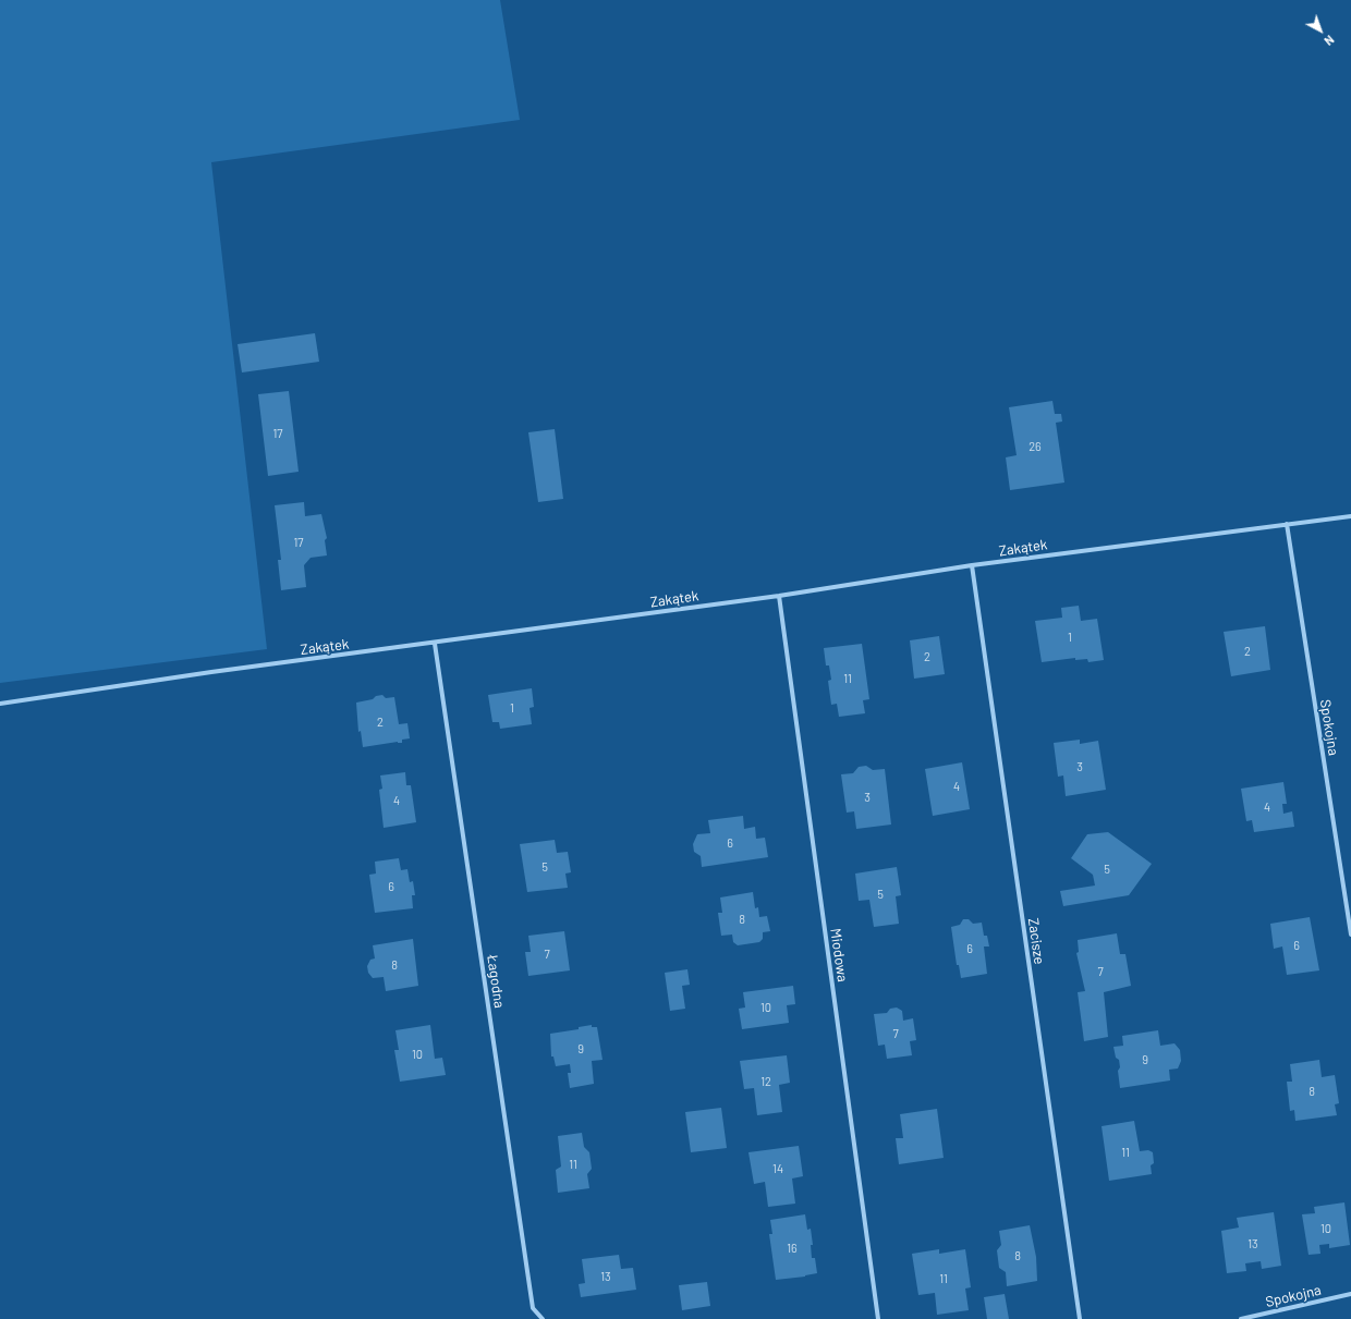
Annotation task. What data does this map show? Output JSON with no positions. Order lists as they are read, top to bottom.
{
  "streets": {
    "street": [
      "Zakątek",
      "Spokojna",
      "Zacisze",
      "Miodowa",
      "Łagodna"
    ]
  },
  "crossings": [
    ["Zakątek", "Spokojna"],
    ["Zakątek", "Zacisze"],
    ["Zakątek", "Miodowa"],
    ["Zakątek", "Łagodna"]
  ],
  "house_numbers": [
    "17",
    "26",
    "17",
    "1",
    "2",
    "2",
    "11",
    "1",
    "2",
    "3",
    "4",
    "3",
    "4",
    "4",
    "6",
    "5",
    "5",
    "6",
    "5",
    "8",
    "6",
    "6",
    "7",
    "8",
    "7",
    "10",
    "7",
    "9",
    "10",
    "9",
    "12",
    "8",
    "11",
    "11",
    "14",
    "10",
    "13",
    "16",
    "8",
    "13",
    "11"
  ],
  "north": "bottom right"
}
